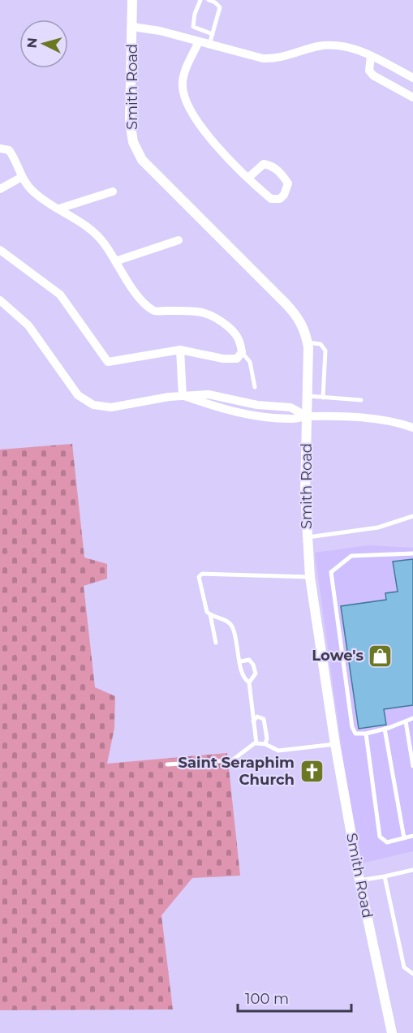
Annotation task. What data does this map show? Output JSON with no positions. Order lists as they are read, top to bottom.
{
  "streets": {
    "street": ["Smith Road"]
  },
  "places": {
    "shop": ["Lowe's"],
    "church": ["Saint Seraphim Church"]
  },
  "scale_bar": "100 m",
  "north": "left"
}
